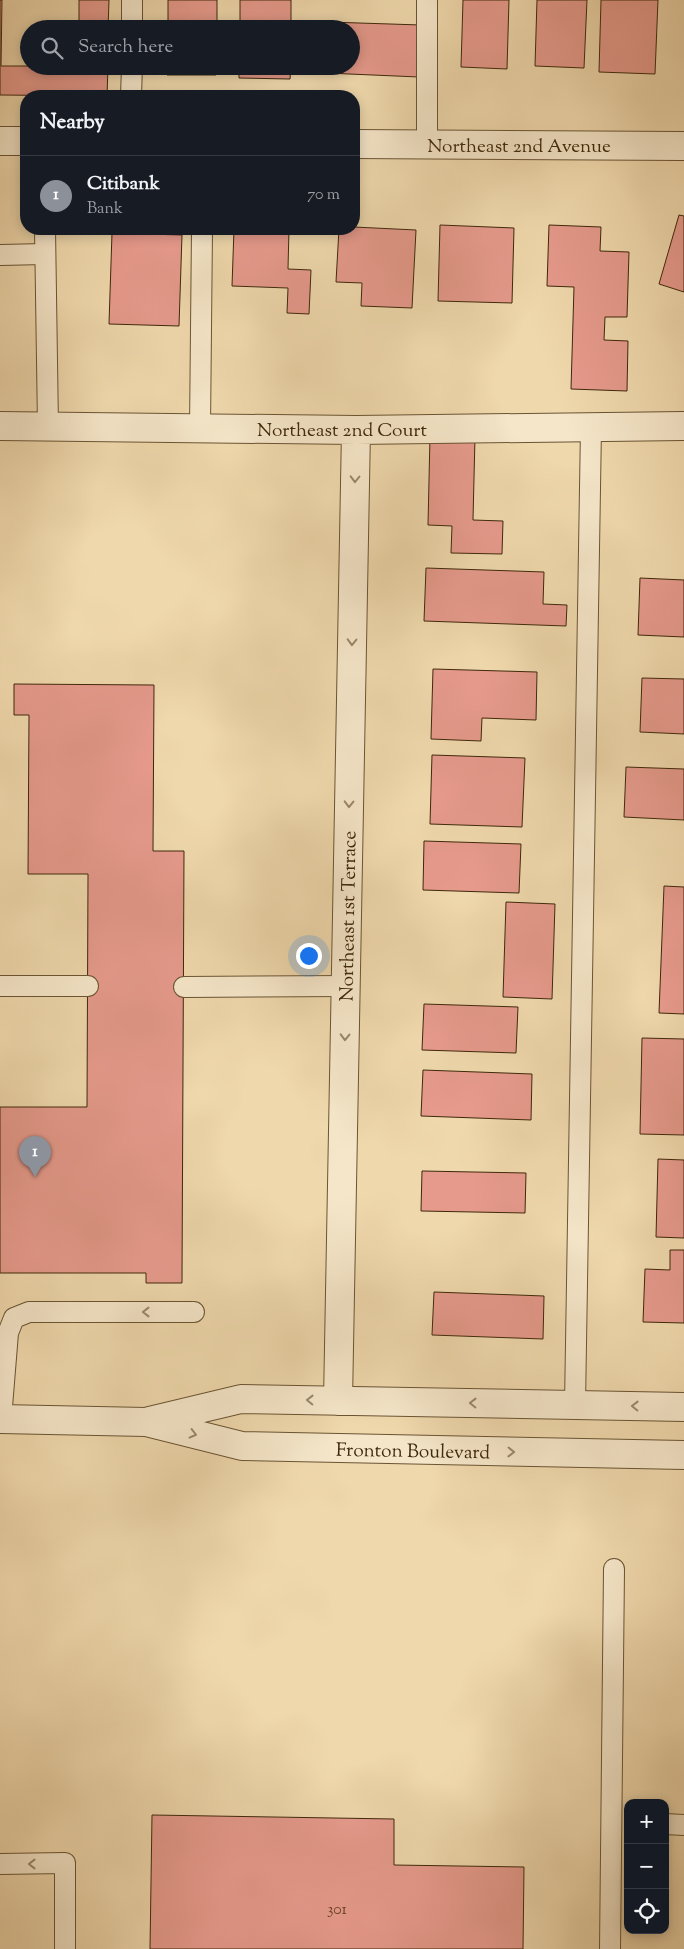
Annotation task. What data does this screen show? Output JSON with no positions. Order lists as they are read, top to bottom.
{
  "streets": {
    "street": [
      "Northeast 2nd Avenue",
      "Northeast 2nd Court",
      "Northeast 1st Terrace",
      "Fronton Boulevard"
    ]
  },
  "crossings": [
    ["Northeast 2nd Court", "Northeast 1st Terrace"],
    ["Northeast 1st Terrace", "Fronton Boulevard"]
  ],
  "one_way": ["Northeast 1st Terrace"],
  "house_numbers": ["301"],
  "page": {
    "search": "Search here",
    "heading": "Nearby",
    "list": [
      {
        "mark": "1",
        "name": "Citibank",
        "note": "Bank",
        "value": "70 m"
      }
    ],
    "pins": "1",
    "map_buttons": ["+", "−"]
  }
}
